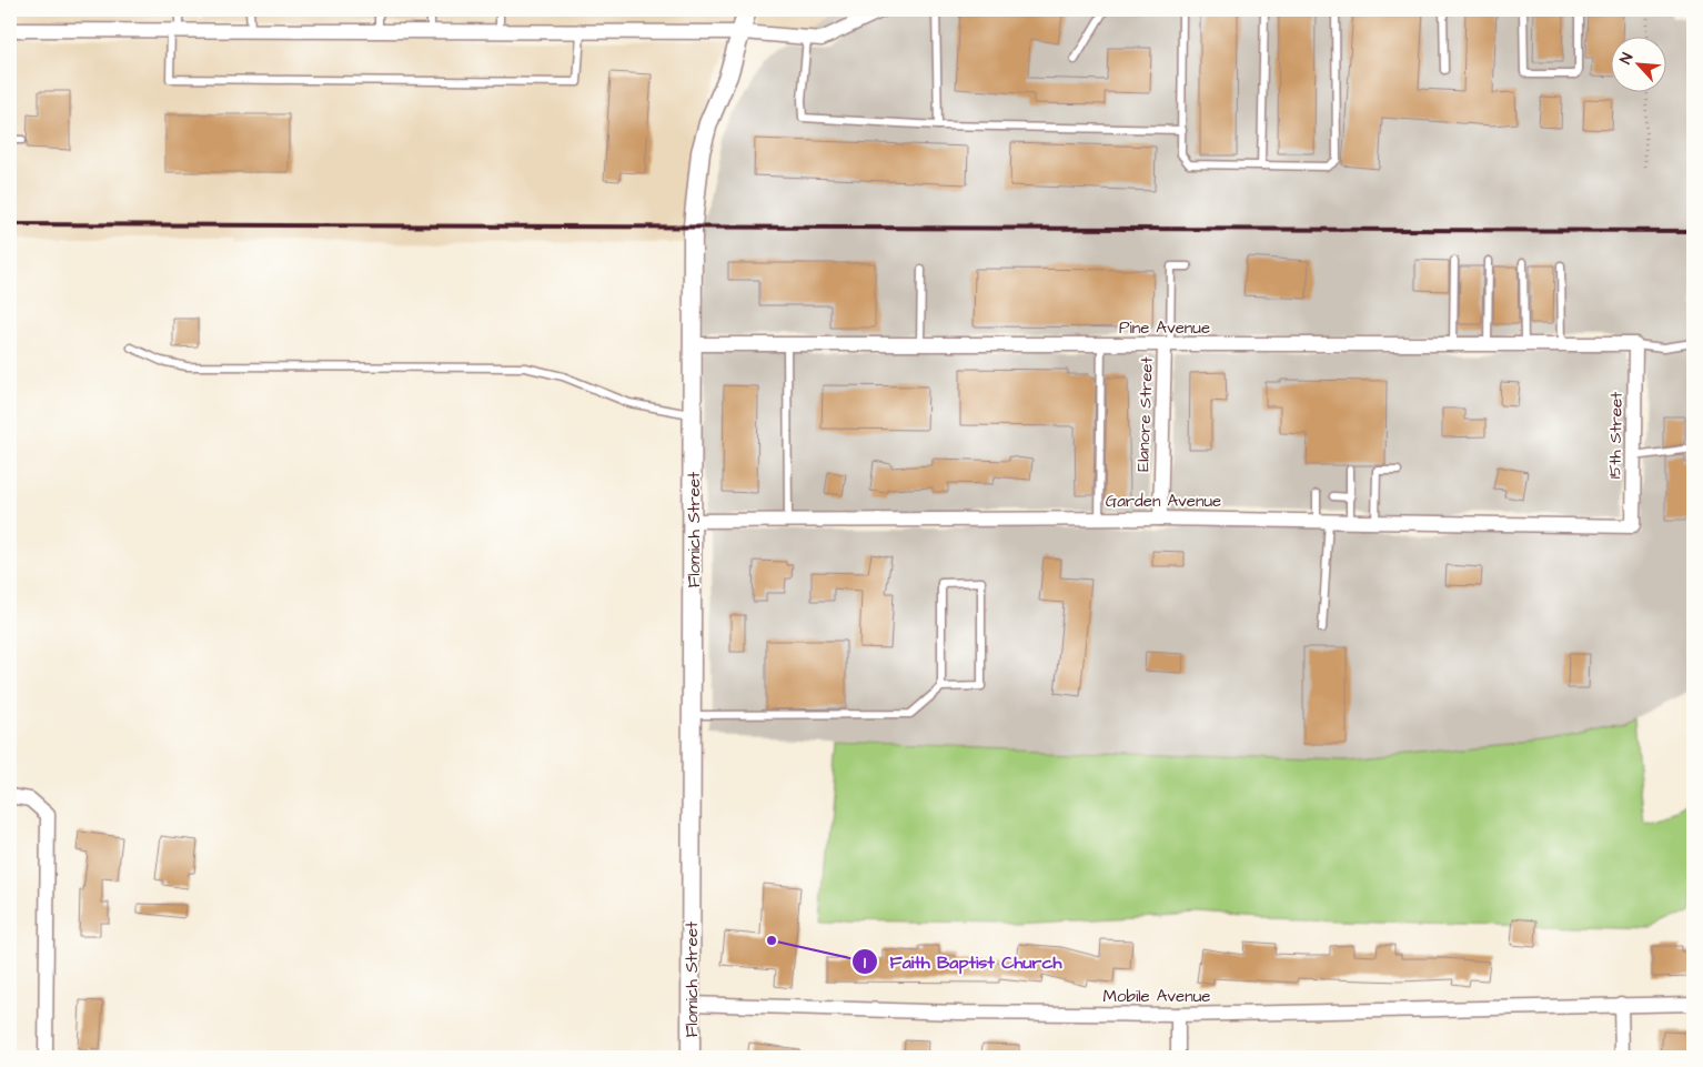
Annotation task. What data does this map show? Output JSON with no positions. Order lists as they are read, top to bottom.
{
  "streets": {
    "street": [
      "Pine Avenue",
      "Elanore Street",
      "15th Street",
      "Garden Avenue",
      "Flomich Street",
      "Mobile Avenue"
    ]
  },
  "crossings": [
    ["Pine Avenue", "Elanore Street"],
    ["Pine Avenue", "15th Street"],
    ["Pine Avenue", "Flomich Street"],
    ["Elanore Street", "Garden Avenue"],
    ["15th Street", "Garden Avenue"],
    ["Garden Avenue", "Flomich Street"],
    ["Flomich Street", "Mobile Avenue"]
  ],
  "places": ["Faith Baptist Church"],
  "north": "top left"
}
